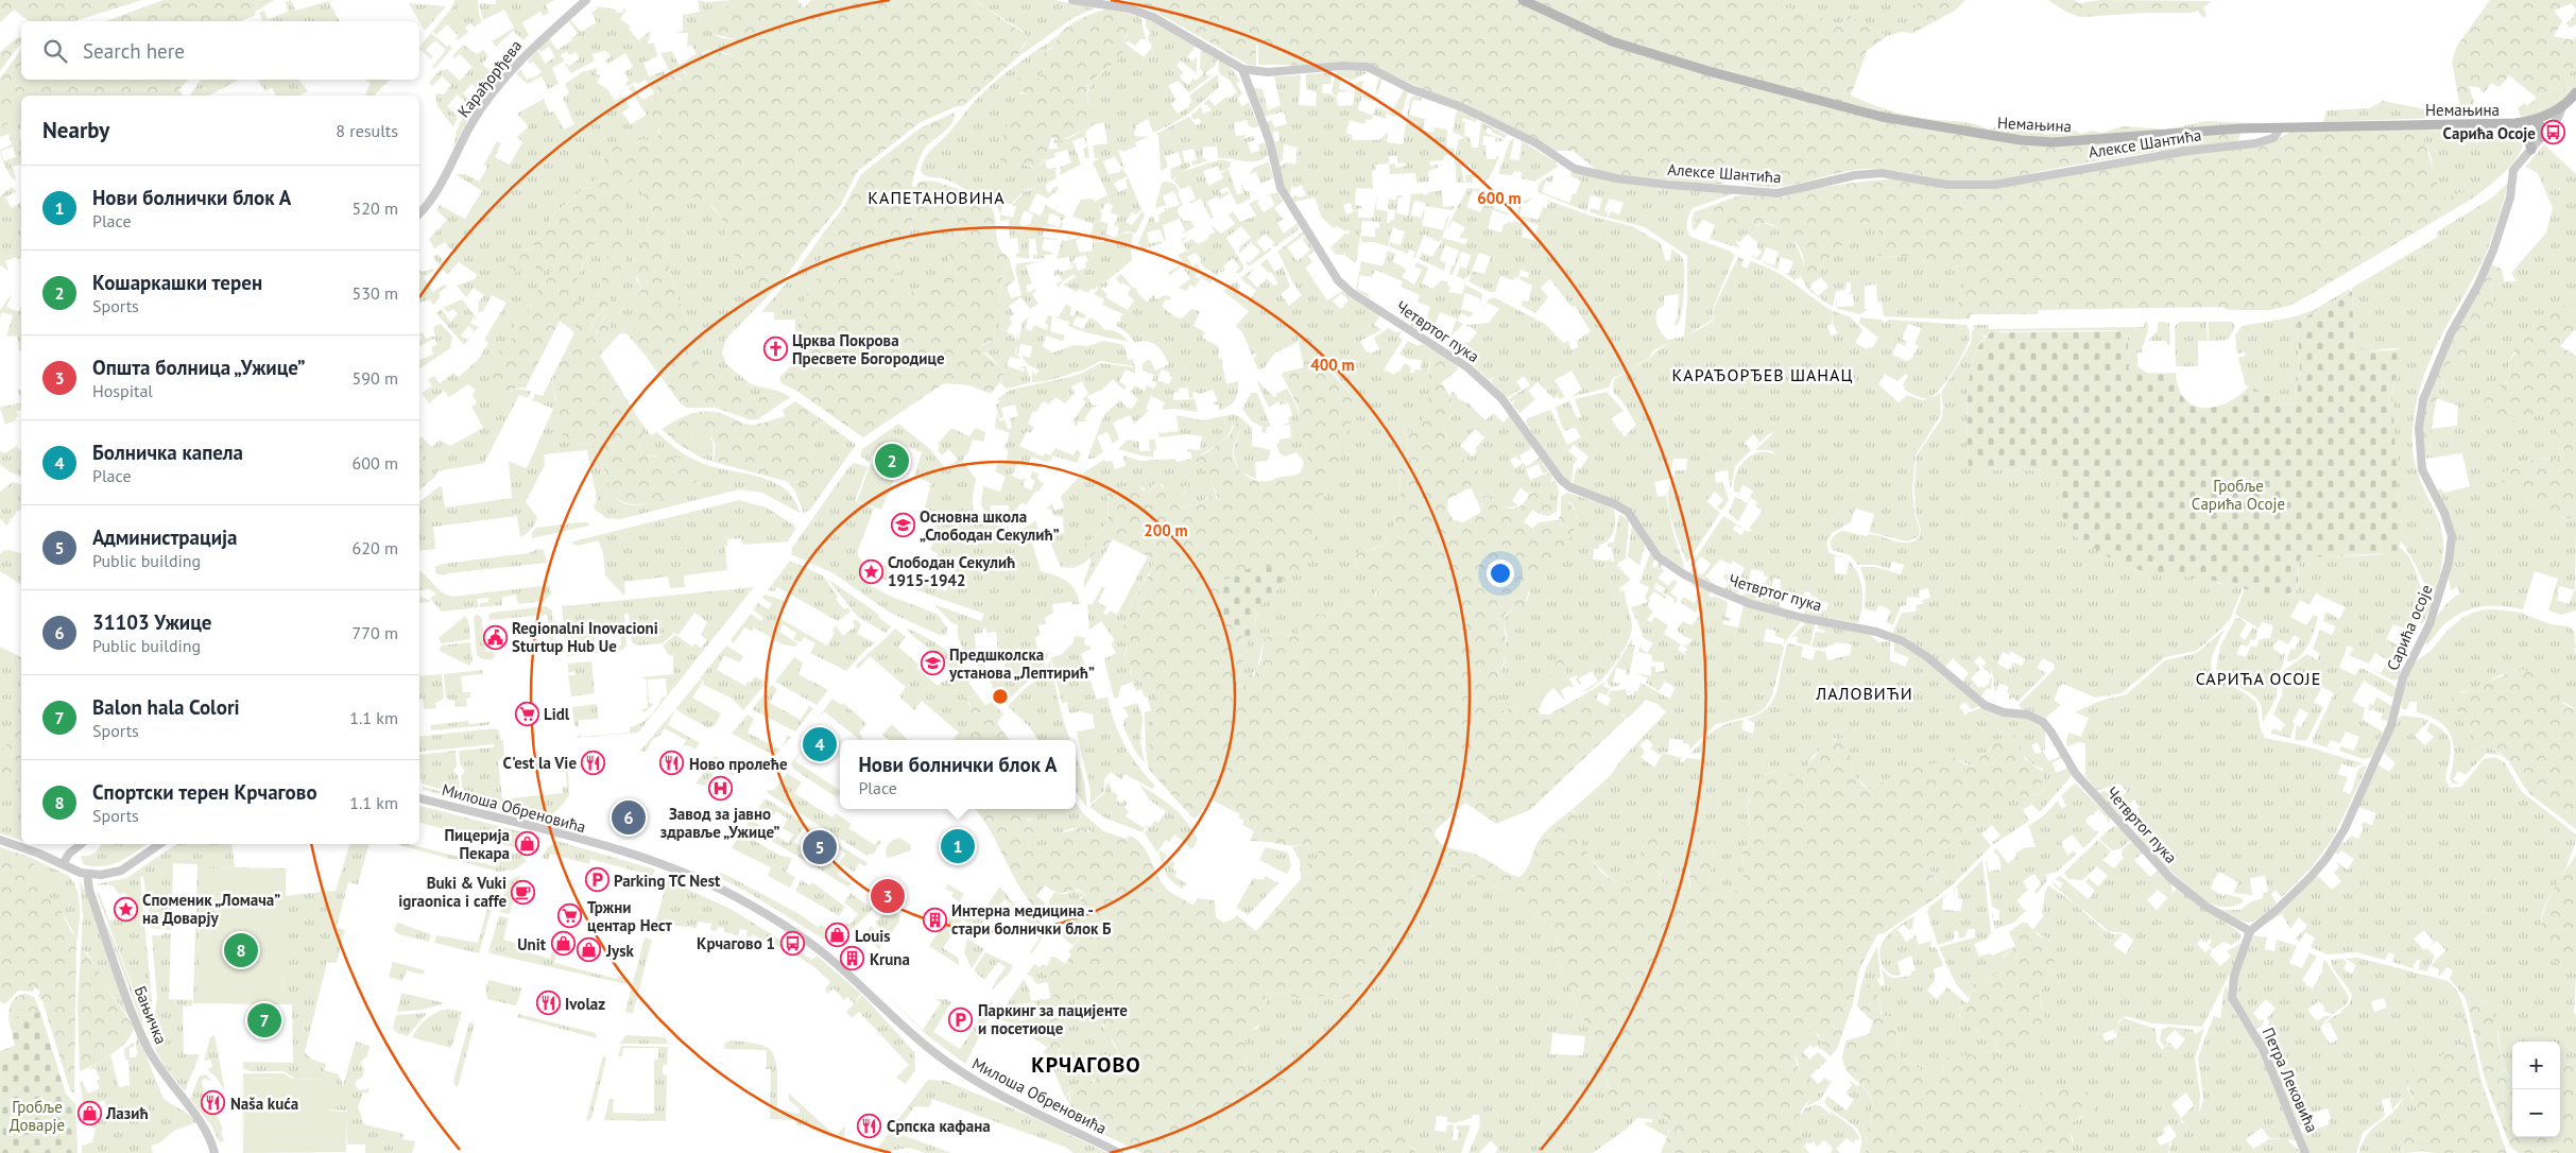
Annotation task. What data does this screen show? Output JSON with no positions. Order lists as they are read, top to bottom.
{
  "streets": {
    "main road": ["Немањина"],
    "street": [
      "Карађорђева",
      "Алексе Шантића",
      "Четвртог пука",
      "Сарића осоје",
      "Милоша Обреновића",
      "Бањичка",
      "Петра Лековића"
    ]
  },
  "crossings": [
    ["Немањина", "Алексе Шантића"],
    ["Немањина", "Сарића осоје"],
    ["Алексе Шантића", "Четвртог пука"],
    ["Четвртог пука", "Сарића осоје"],
    ["Четвртог пука", "Петра Лековића"],
    ["Сарића осоје", "Петра Лековића"]
  ],
  "districts": [
    "КАПЕТАНОВИНА",
    "КАРАЂОРЂЕВ ШАНАЦ",
    "САРИЋА ОСОЈЕ",
    "ЛАЛОВИЋИ",
    "КРЧАГОВО"
  ],
  "parks": ["Гробље Сарића Осоје", "Гробље Доварје"],
  "places": {
    "bus stop": ["Сарића Осоје", "Крчагово 1"],
    "church": ["Црква Покрова Пресвете Богородице"],
    "school or university": ["Основна школа „Слободан Секулић”", "Предшколска установа „Лептирић”"],
    "place": ["Слободан Секулић 1915-1942", "Споменик „Ломача” на Доварју"],
    "public building": ["Regionalni Inovacioni Sturtup Hub Ue"],
    "supermarket": ["Lidl", "Тржни центар Нест"],
    "restaurant": [
      "C'est la Vie",
      "Ново пролеће",
      "Ivolaz",
      "Naša kuća",
      "Српска кафана"
    ],
    "hospital": ["Завод за јавно здравље „Ужице”"],
    "shop": [
      "Пицерија Пекара",
      "Louis",
      "Unit",
      "Jysk",
      "Лазић"
    ],
    "parking": ["Parking TC Nest", "Паркинг за пацијенте и посетиоце"],
    "cafe": ["Buki & Vuki igraonica i caffe"],
    "building": ["Интерна медицина - стари болнички блок Б", "Kruna"]
  },
  "page": {
    "search": "Search here",
    "heading": ["Nearby", "8 results"],
    "list": [
      {
        "mark": "1",
        "name": "Нови болнички блок А",
        "note": "Place",
        "value": "520 m"
      },
      {
        "mark": "2",
        "name": "Кошаркашки терен",
        "note": "Sports",
        "value": "530 m"
      },
      {
        "mark": "3",
        "name": "Општа болница „Ужице”",
        "note": "Hospital",
        "value": "590 m"
      },
      {
        "mark": "4",
        "name": "Болничка капела",
        "note": "Place",
        "value": "600 m"
      },
      {
        "mark": "5",
        "name": "Администрација",
        "note": "Public building",
        "value": "620 m"
      },
      {
        "mark": "6",
        "name": "31103 Ужице",
        "note": "Public building",
        "value": "770 m"
      },
      {
        "mark": "7",
        "name": "Balon hala Colori",
        "note": "Sports",
        "value": "1.1 km"
      },
      {
        "mark": "8",
        "name": "Спортски терен Крчагово",
        "note": "Sports",
        "value": "1.1 km"
      }
    ],
    "pins": [
      "2",
      "4",
      "6",
      "1",
      "5",
      "3",
      "8",
      "7"
    ],
    "popup": ["Нови болнички блок А", "Place"],
    "map_buttons": ["+", "−"]
  },
  "rings": ["600 m", "400 m", "200 m"]
}
